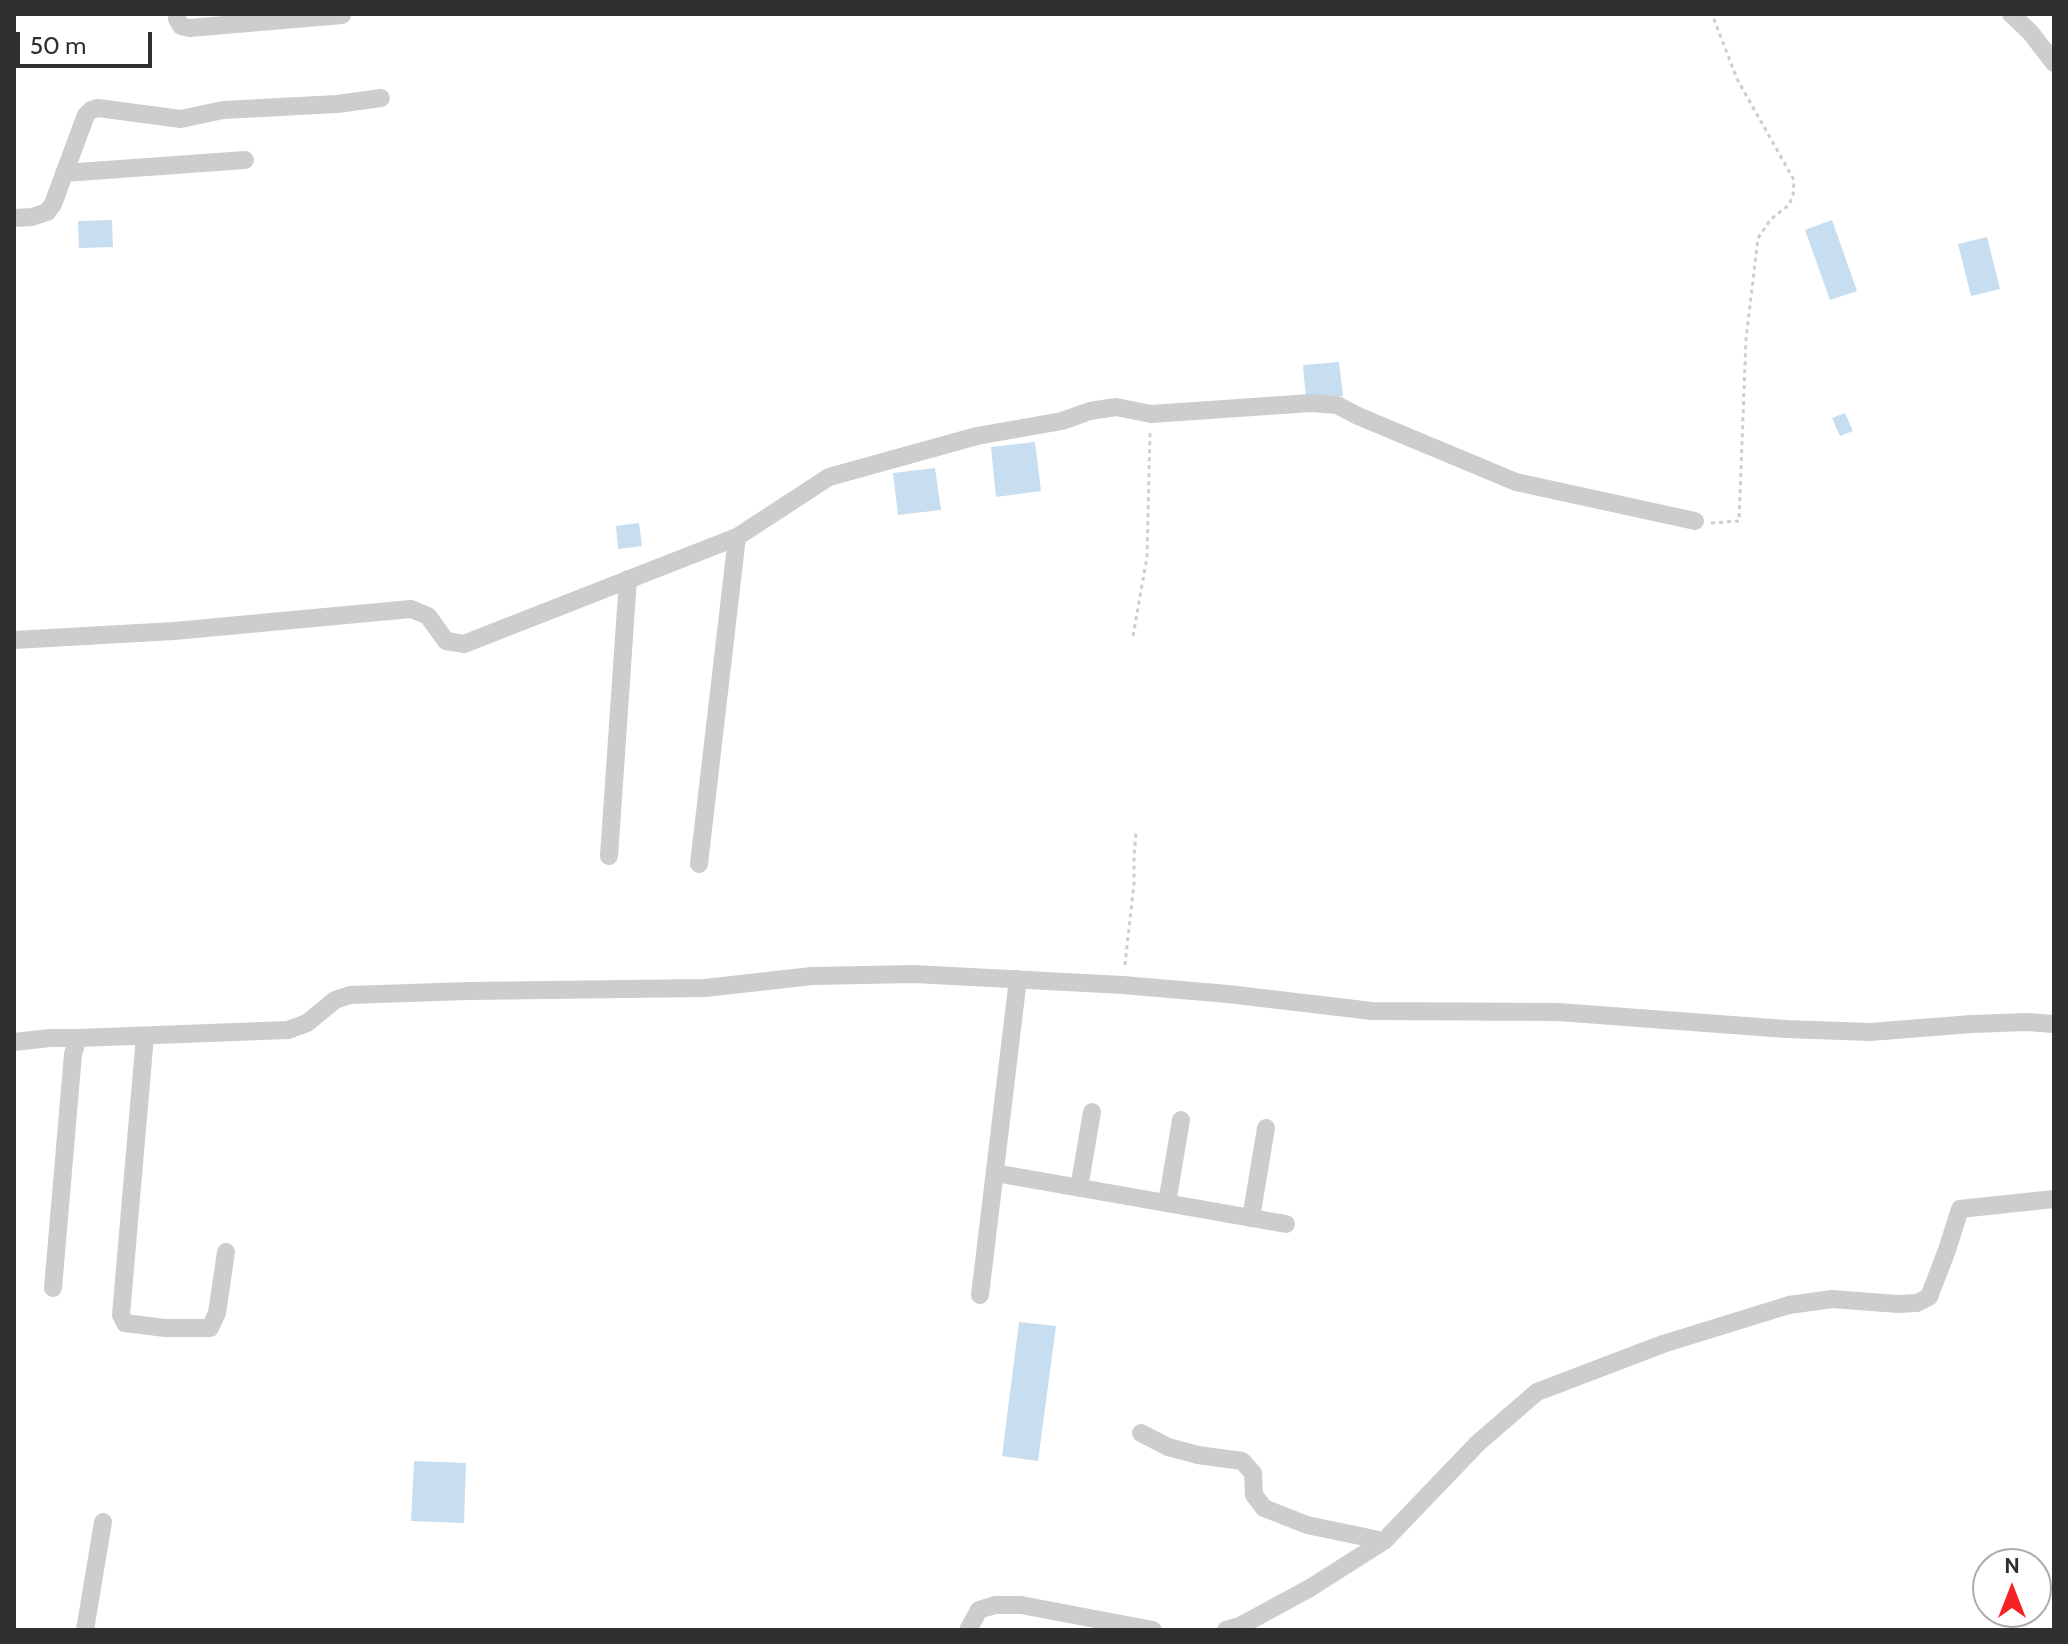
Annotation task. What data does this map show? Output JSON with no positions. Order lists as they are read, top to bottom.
{
  "scale_bar": "50 m",
  "north": "top"
}
